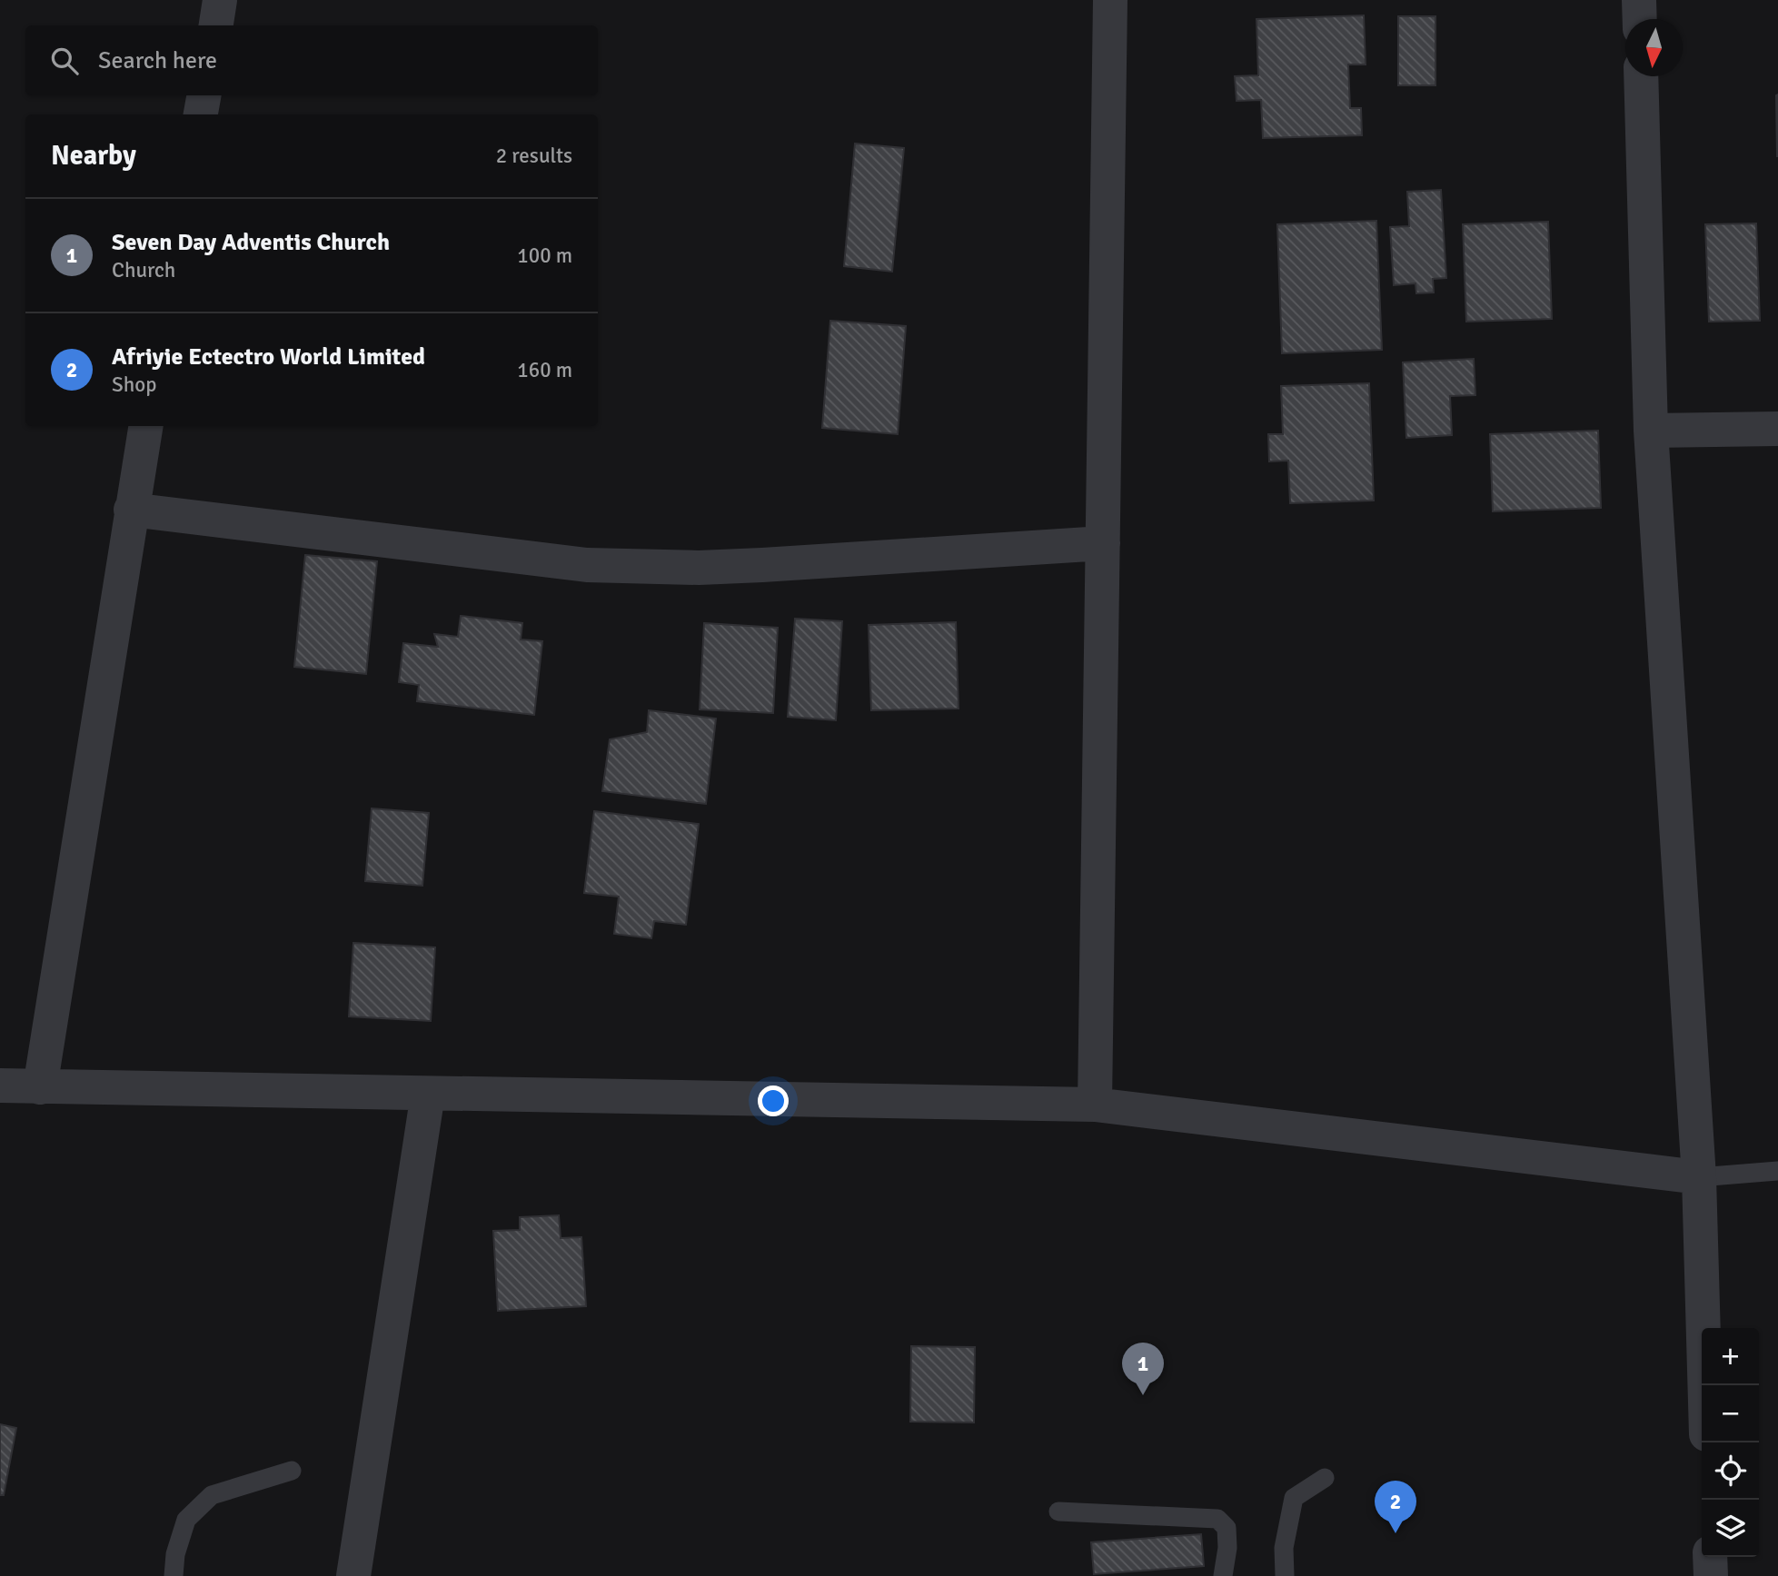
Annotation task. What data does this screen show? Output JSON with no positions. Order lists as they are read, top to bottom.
{
  "north": "bottom",
  "page": {
    "search": "Search here",
    "heading": ["Nearby", "2 results"],
    "list": [
      {
        "mark": "1",
        "name": "Seven Day Adventis Church",
        "note": "Church",
        "value": "100 m"
      },
      {
        "mark": "2",
        "name": "Afriyie Ectectro World Limited",
        "note": "Shop",
        "value": "160 m"
      }
    ],
    "map_buttons": ["+", "−"],
    "pins": ["1", "2"]
  }
}
